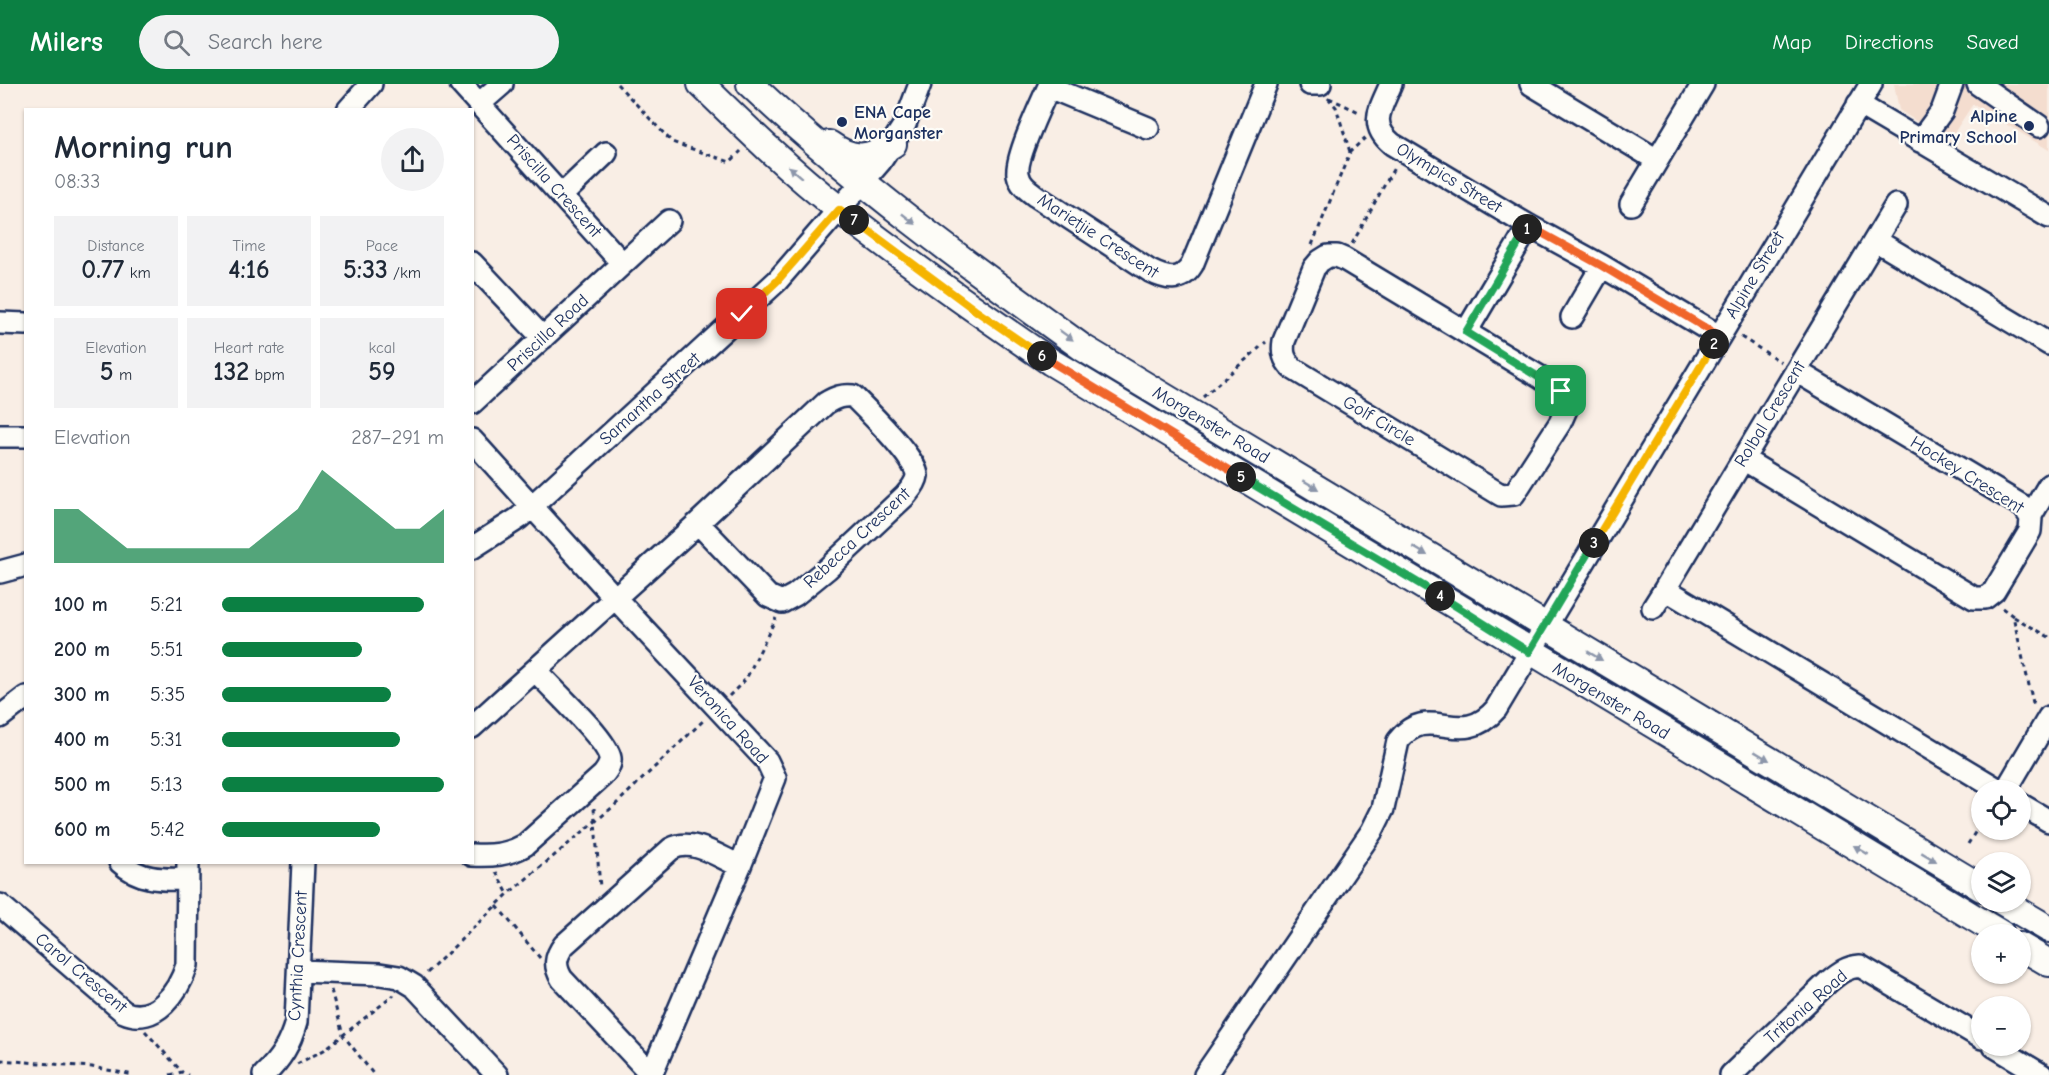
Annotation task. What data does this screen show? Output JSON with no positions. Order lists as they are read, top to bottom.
{
  "streets": {
    "main road": ["Morgenster Road"],
    "street": [
      "Olympics Street",
      "Priscilla Crescent",
      "Marietjie Crescent",
      "Alpine Street",
      "Priscilla Road",
      "Samantha Street",
      "Rolbal Crescent",
      "Golf Circle",
      "Hockey Crescent",
      "Rebecca Crescent",
      "Veronica Road",
      "Cynthia Crescent",
      "Carol Crescent",
      "Tritonia Road"
    ]
  },
  "crossings": [
    ["Olympics Street", "Alpine Street"],
    ["Priscilla Crescent", "Priscilla Road"],
    ["Alpine Street", "Morgenster Road"],
    ["Samantha Street", "Morgenster Road"],
    ["Samantha Street", "Veronica Road"],
    ["Rolbal Crescent", "Hockey Crescent"],
    ["Rebecca Crescent", "Veronica Road"]
  ],
  "places": ["ENA Cape Morganster", "Alpine Primary School"],
  "page": {
    "header": "Milers",
    "search": "Search here",
    "nav": ["Map", "Directions", "Saved"],
    "heading": ["Morning run", "08:33"],
    "pins": [
      "7",
      "1",
      "2",
      "6",
      "5",
      "3",
      "4"
    ],
    "stats": [
      ["Distance", "0.77 km"],
      ["Time", "4:16"],
      ["Pace", "5:33 /km"],
      ["Elevation", "5 m"],
      ["Heart rate", "132 bpm"],
      ["kcal", "59"]
    ],
    "chart": ["Elevation", "287–291 m"],
    "list": [
      {
        "name": "100 m",
        "note": "5:21"
      },
      {
        "name": "200 m",
        "note": "5:51"
      },
      {
        "name": "300 m",
        "note": "5:35"
      },
      {
        "name": "400 m",
        "note": "5:31"
      },
      {
        "name": "500 m",
        "note": "5:13"
      },
      {
        "name": "600 m",
        "note": "5:42"
      }
    ],
    "map_buttons": ["+", "−"]
  }
}
